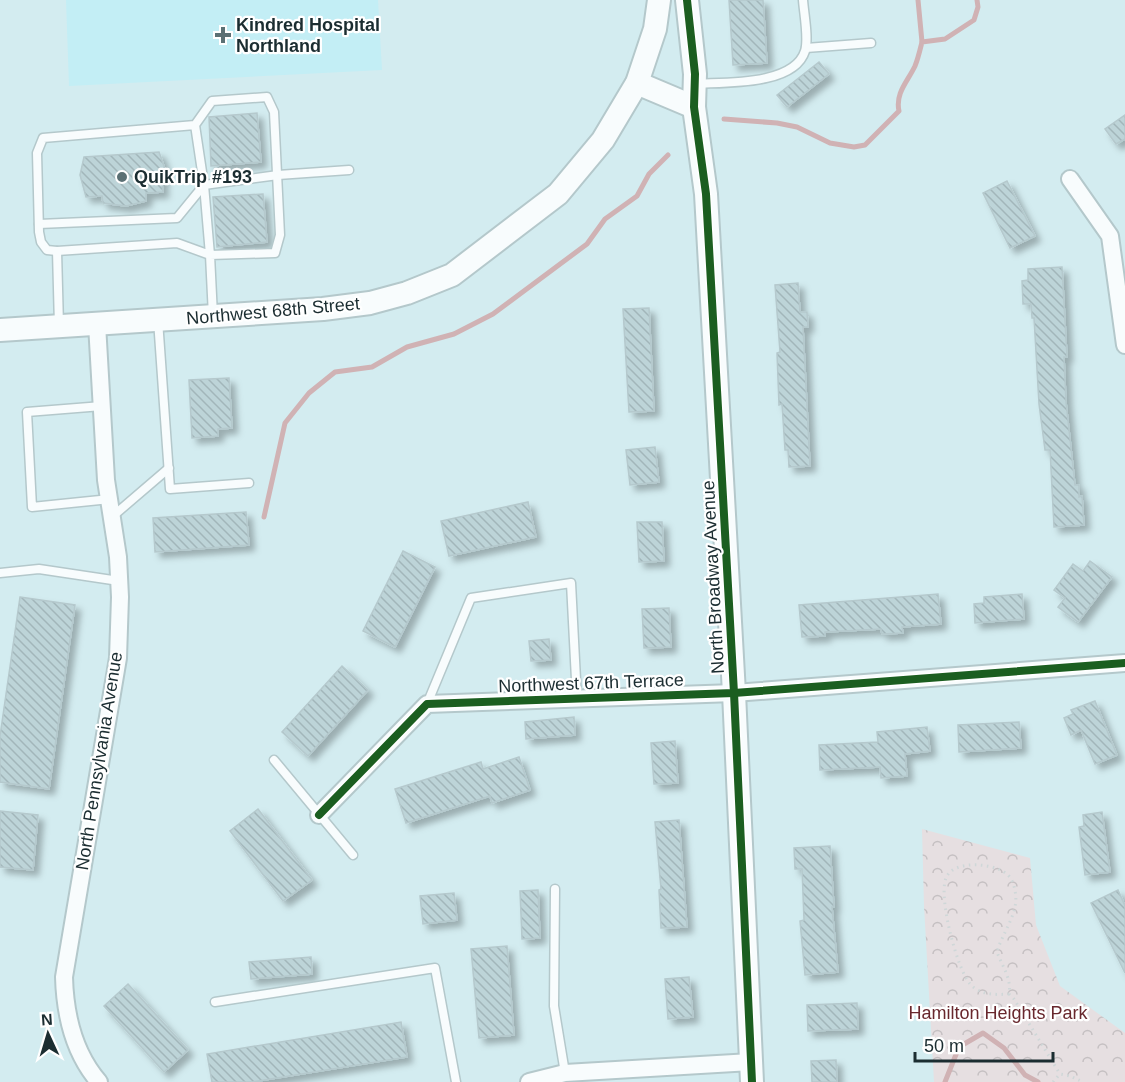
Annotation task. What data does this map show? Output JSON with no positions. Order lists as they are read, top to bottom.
{
  "streets": {
    "street": [
      "Northwest 68th Street",
      "North Broadway Avenue",
      "Northwest 67th Terrace",
      "North Pennsylvania Avenue"
    ]
  },
  "crossings": [
    ["Northwest 68th Street", "North Pennsylvania Avenue"],
    ["North Broadway Avenue", "Northwest 67th Terrace"]
  ],
  "parks": ["Hamilton Heights Park"],
  "places": {
    "health": ["Kindred Hospital Northland"],
    "other": ["QuikTrip #193"]
  },
  "scale_bar": "50 m",
  "north": "top"
}
